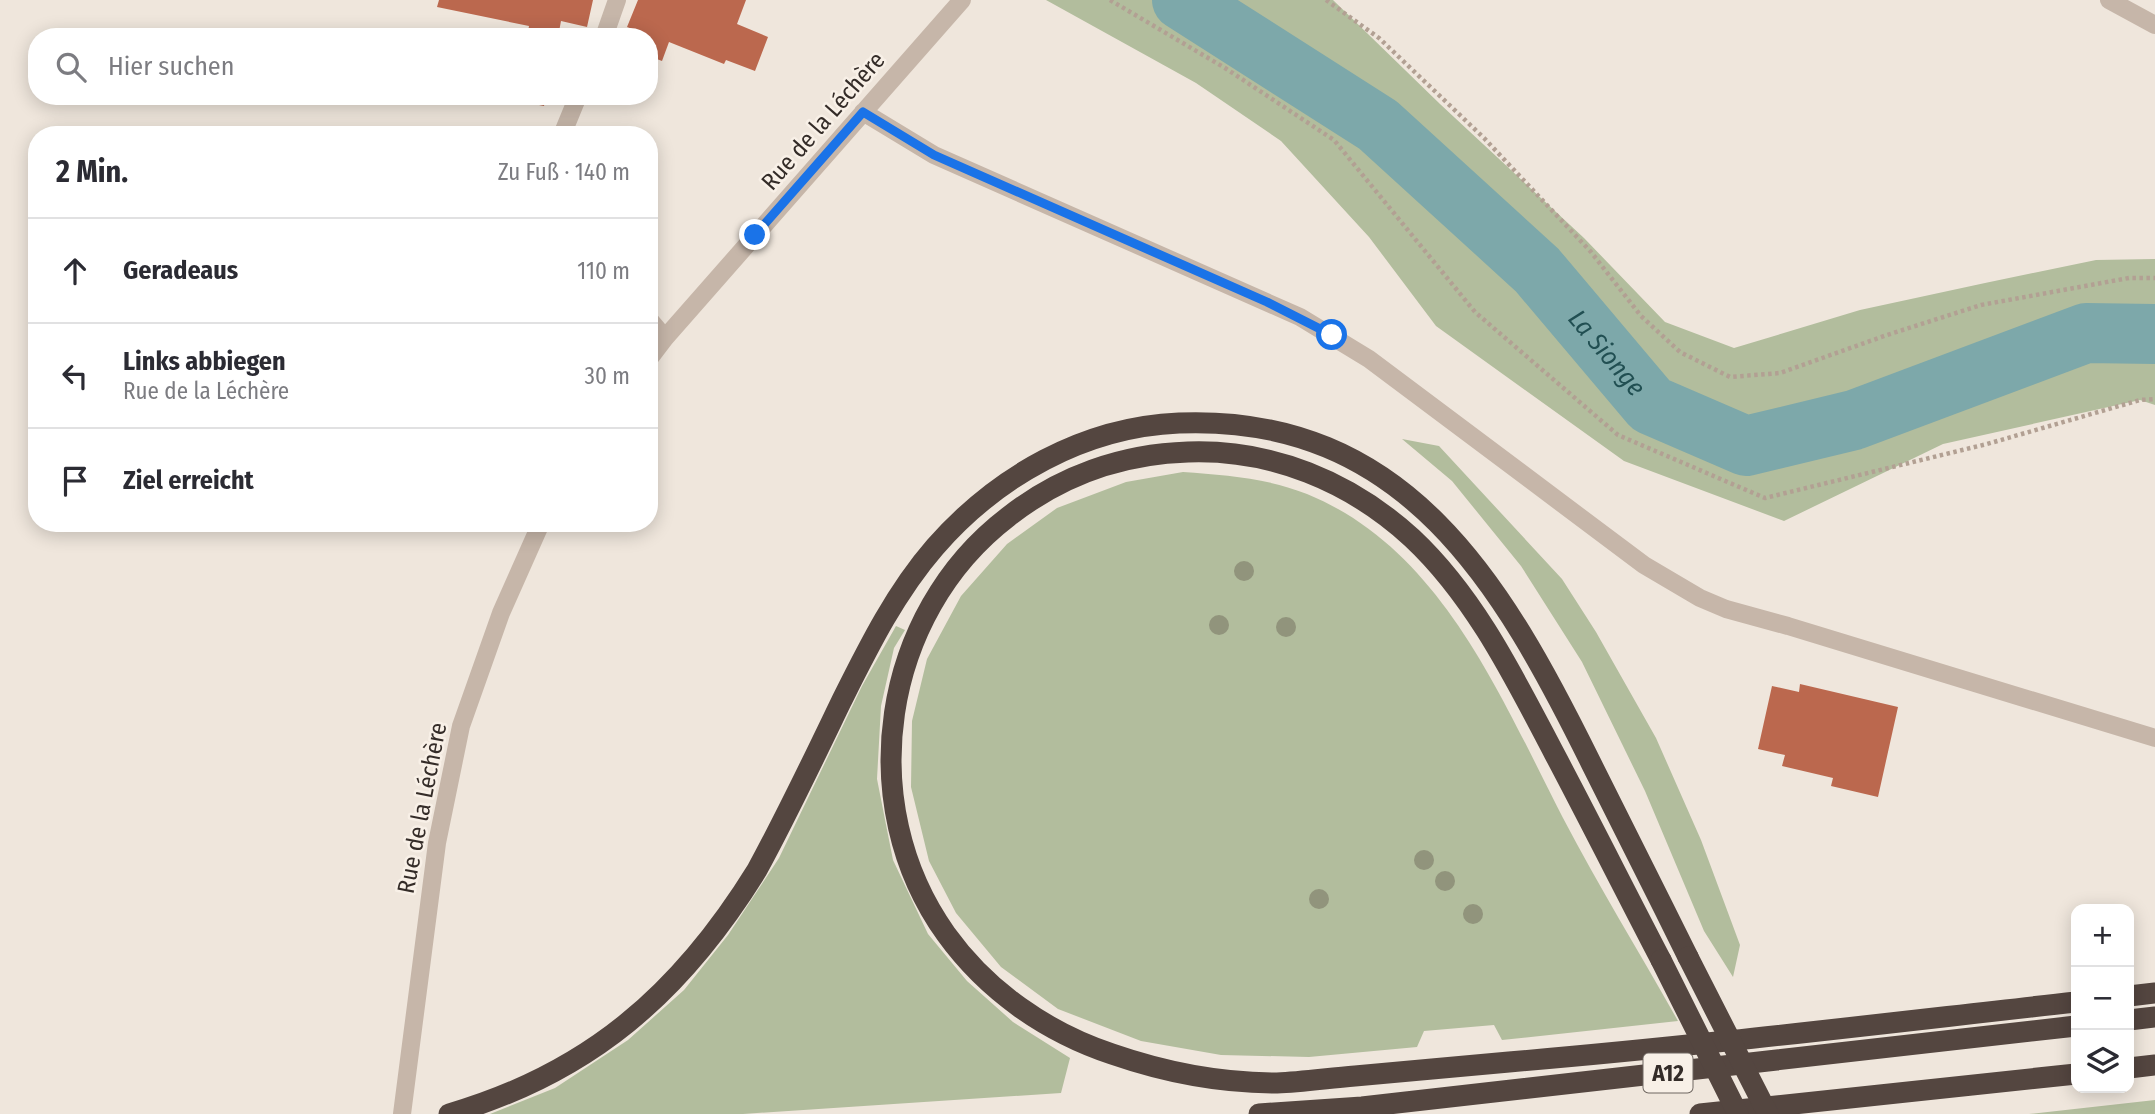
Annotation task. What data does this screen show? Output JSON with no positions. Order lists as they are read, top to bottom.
{
  "streets": {
    "highway": ["A12"],
    "street": ["Rue de la Léchère"]
  },
  "water": ["La Sionge"],
  "page": {
    "search": "Hier suchen",
    "heading": ["2 Min.", "Zu Fuß · 140 m"],
    "list": [
      ["Geradeaus", "110 m"],
      ["Links abbiegen", "Rue de la Léchère", "30 m"],
      "Ziel erreicht"
    ],
    "map_buttons": ["+", "−"]
  }
}
